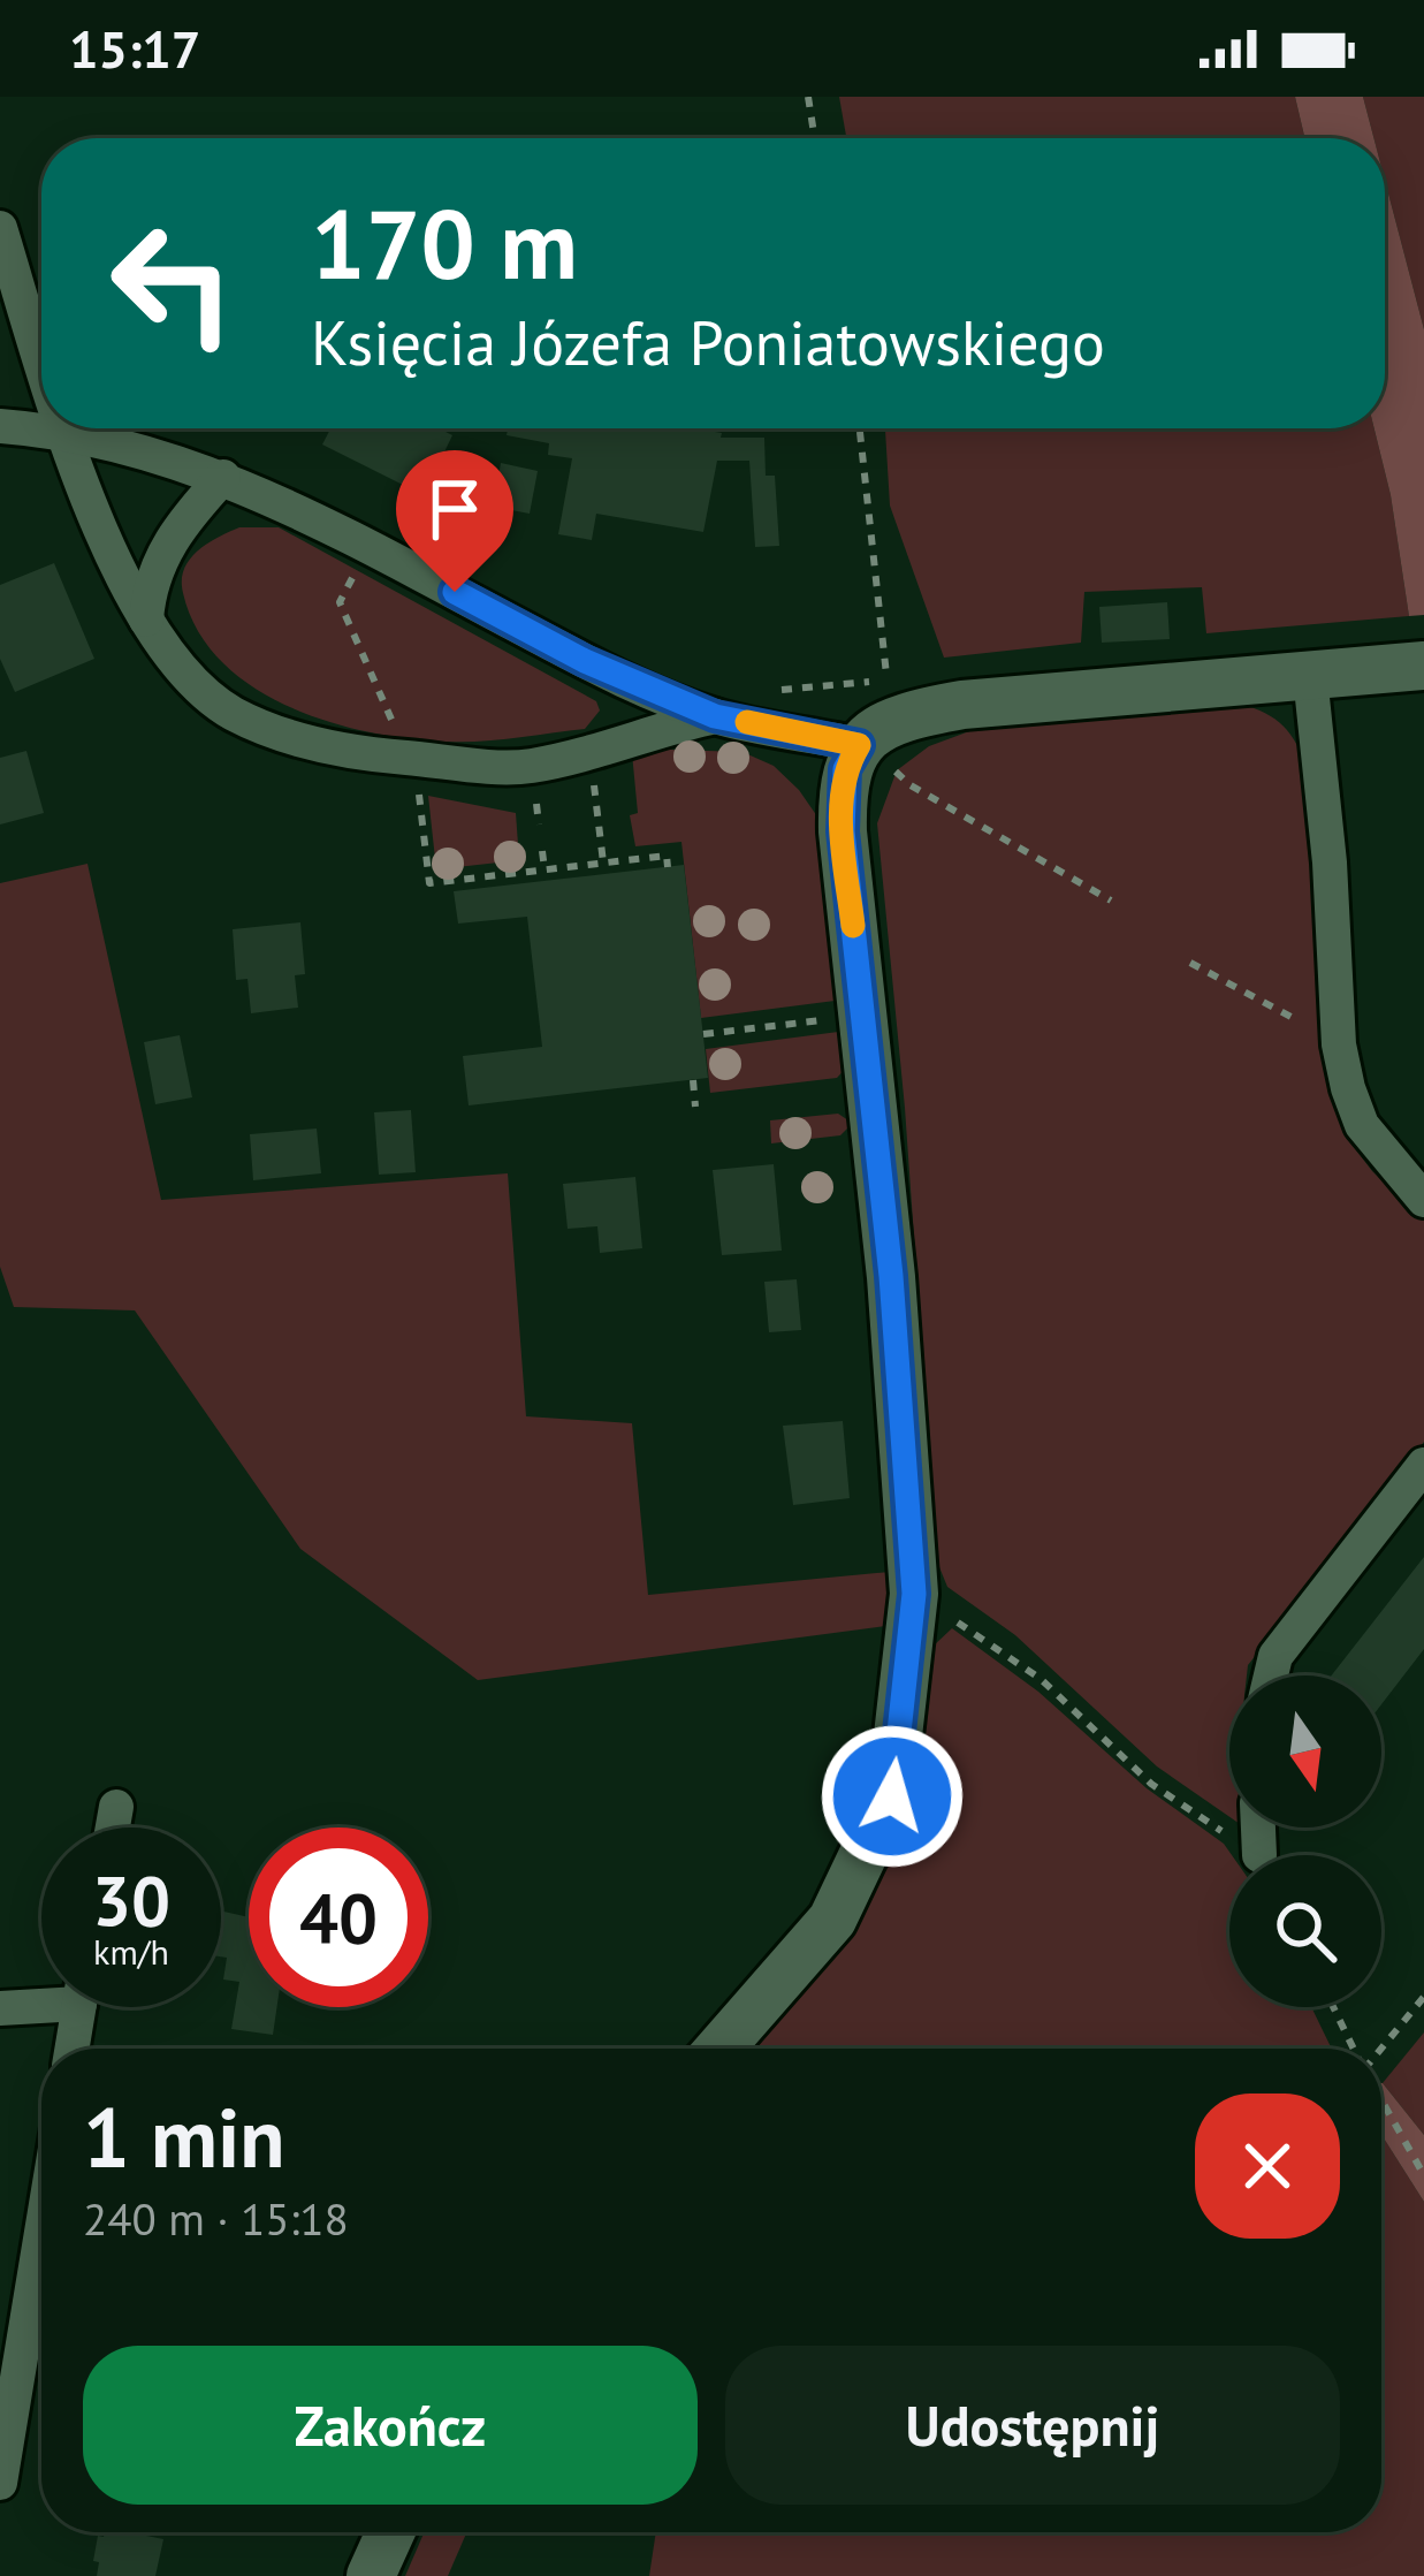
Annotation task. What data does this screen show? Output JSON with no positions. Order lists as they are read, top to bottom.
{
  "north": "bottom",
  "page": {
    "status": "15:17",
    "turn": ["170 m", "Księcia Józefa Poniatowskiego"],
    "speed": "30 km/h",
    "limit": "40",
    "heading": ["1 min", "240 m · 15:18"],
    "buttons": ["Zakończ", "Udostępnij"]
  }
}
